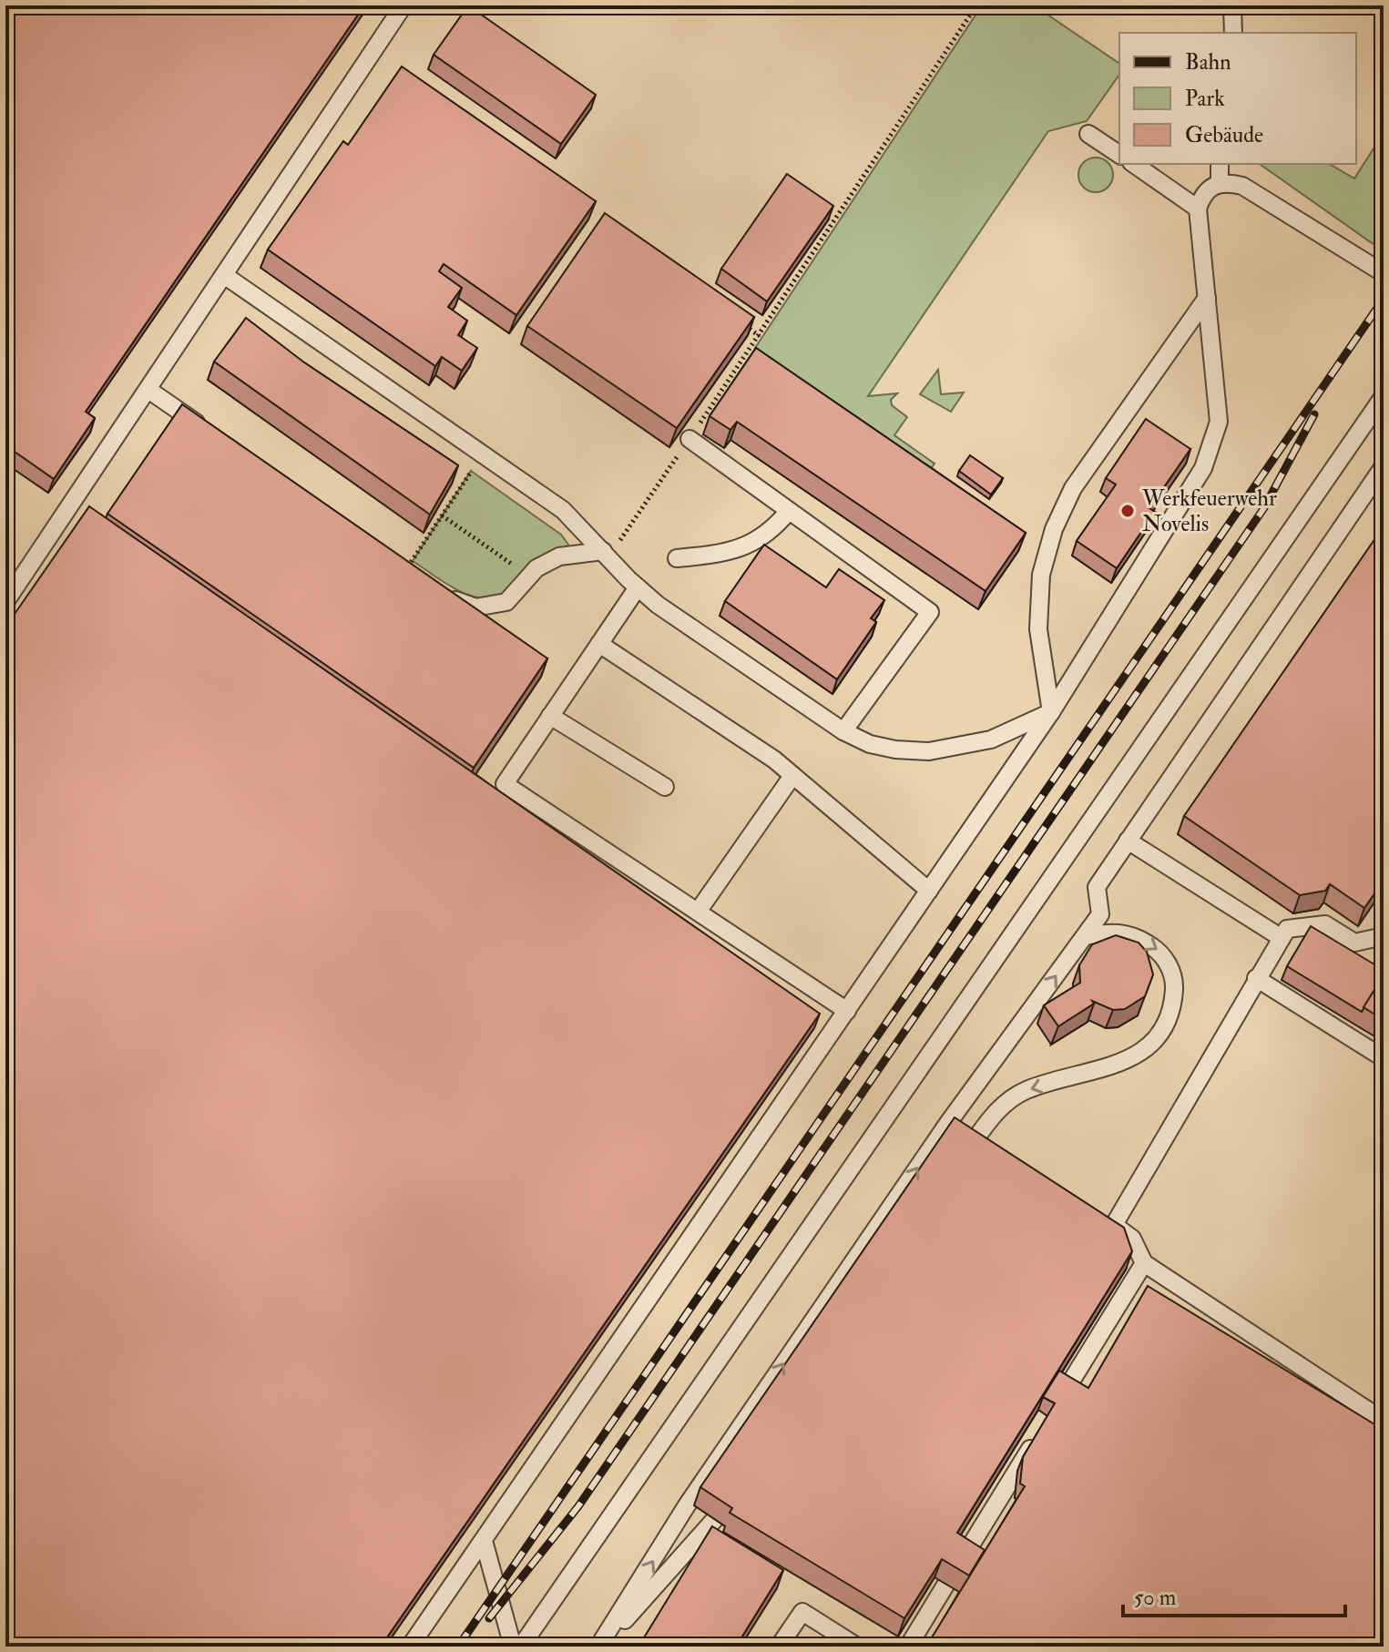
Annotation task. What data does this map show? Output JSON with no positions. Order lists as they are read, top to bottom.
{
  "places": ["Werkfeuerwehr Novelis"],
  "legend": ["Bahn", "Park", "Gebäude"],
  "scale_bar": "50 m"
}
